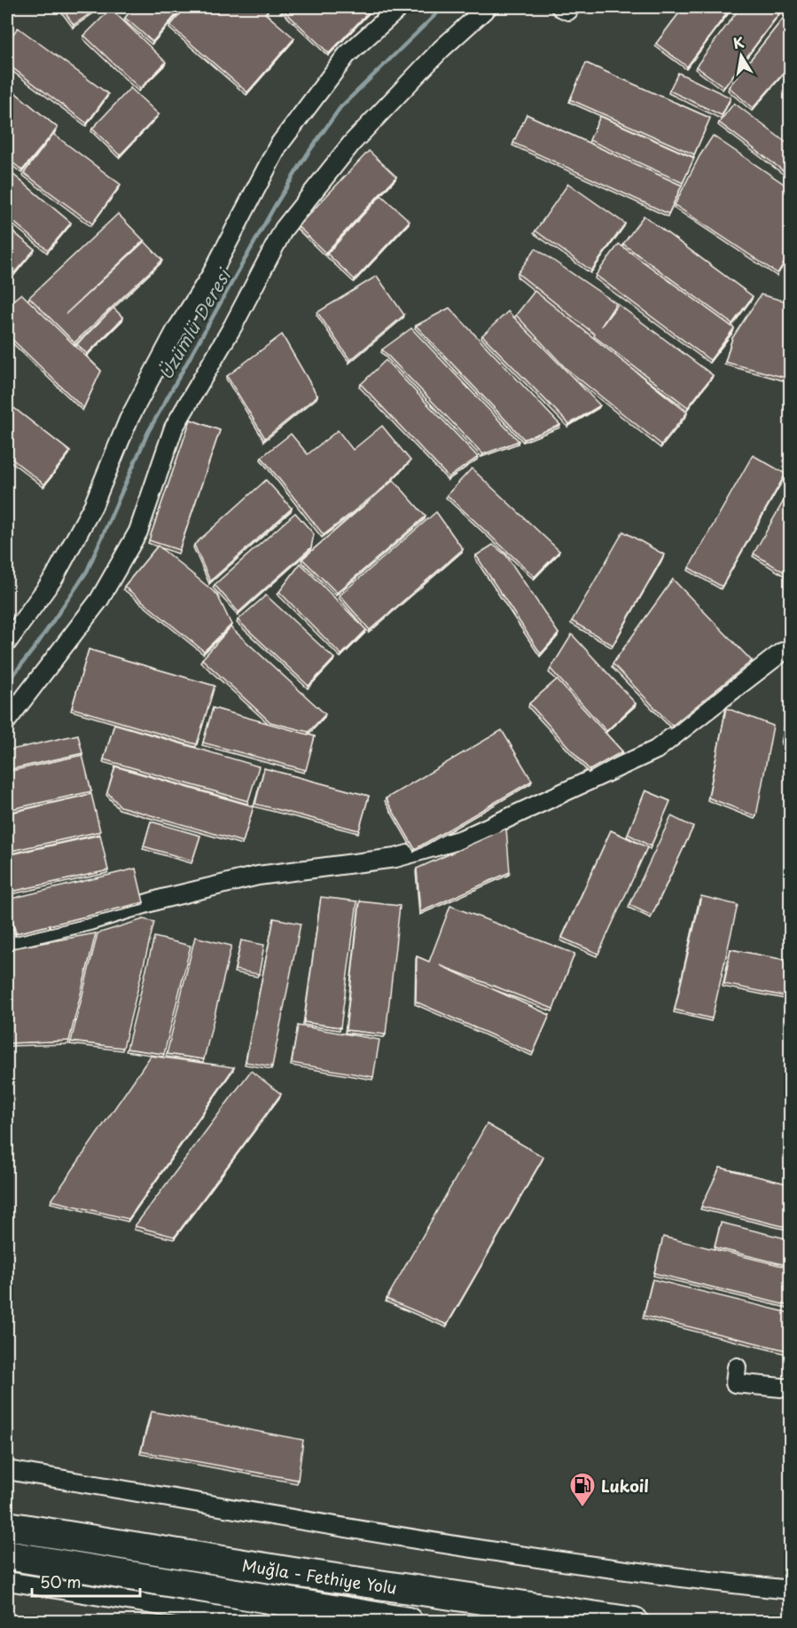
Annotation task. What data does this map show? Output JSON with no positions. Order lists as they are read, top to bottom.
{
  "streets": {
    "highway": ["Muğla - Fethiye Yolu"]
  },
  "water": ["Üzümlü Deresi"],
  "places": {
    "fuel station": ["Lukoil"]
  },
  "scale_bar": "50 m",
  "north": "top"
}
